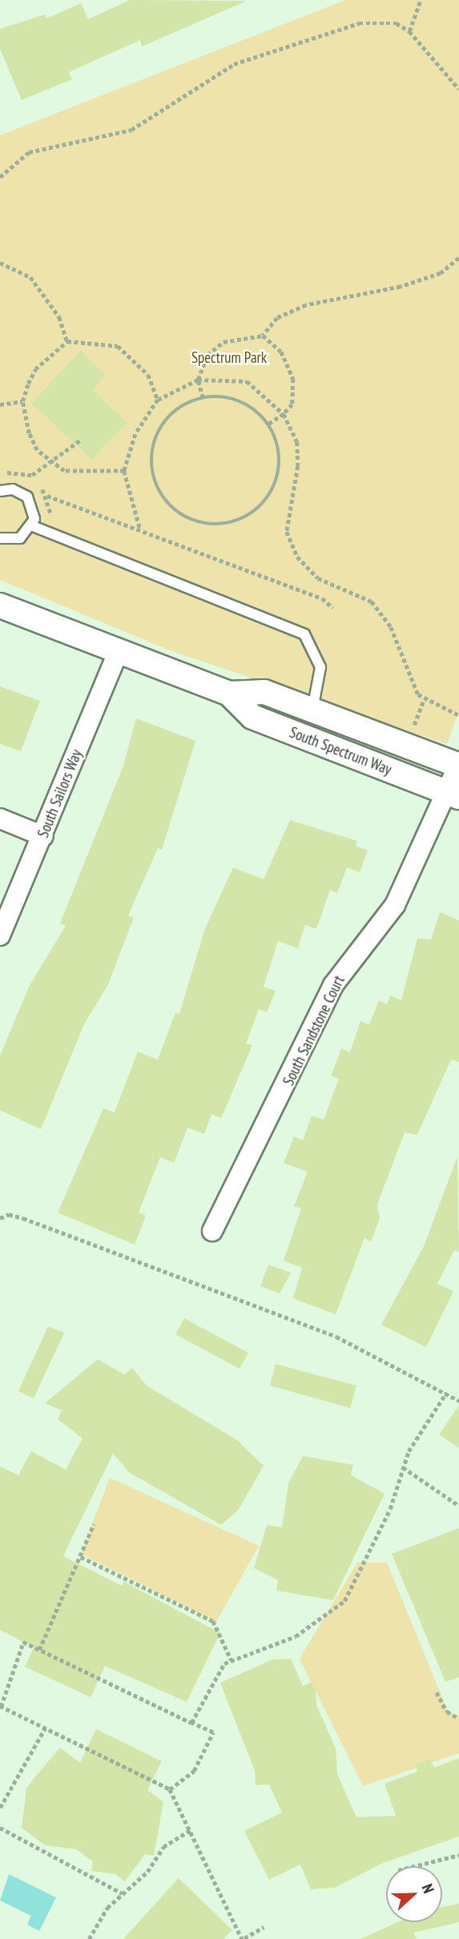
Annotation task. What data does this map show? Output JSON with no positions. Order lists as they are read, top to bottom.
{
  "streets": {
    "street": ["South Spectrum Way", "South Sailors Way", "South Sandstone Court"]
  },
  "crossings": [
    ["South Spectrum Way", "South Sailors Way"],
    ["South Spectrum Way", "South Sandstone Court"]
  ],
  "parks": ["Spectrum Park"],
  "north": "right"
}
